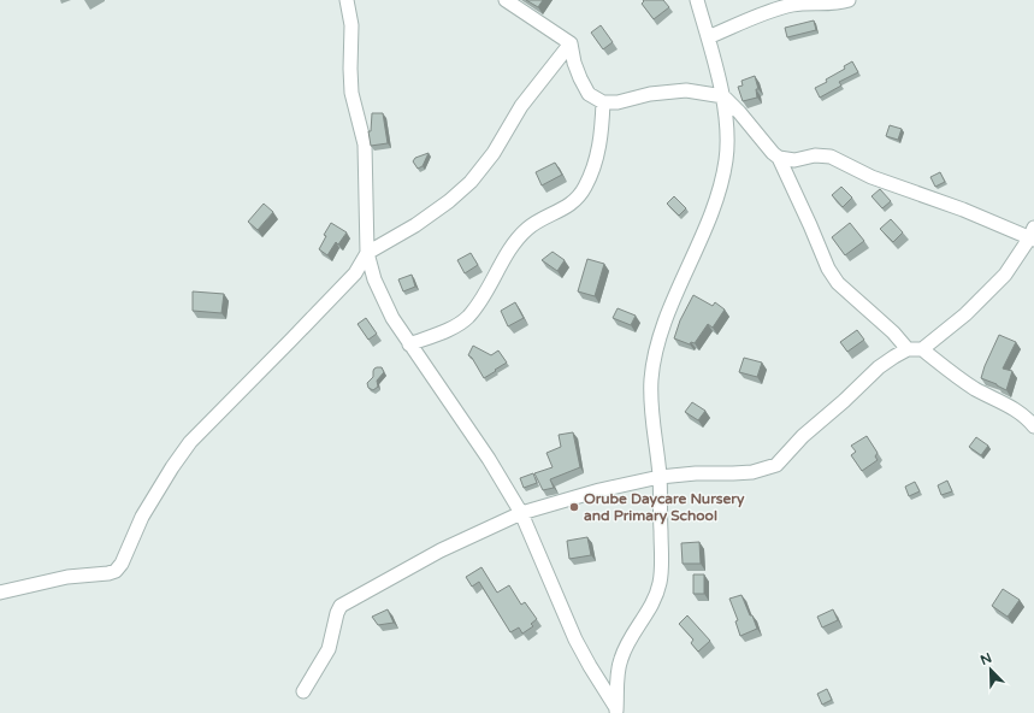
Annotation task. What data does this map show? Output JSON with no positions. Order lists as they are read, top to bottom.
{
  "places": ["Orube Daycare Nursery and Primary School"],
  "north": "top left"
}
